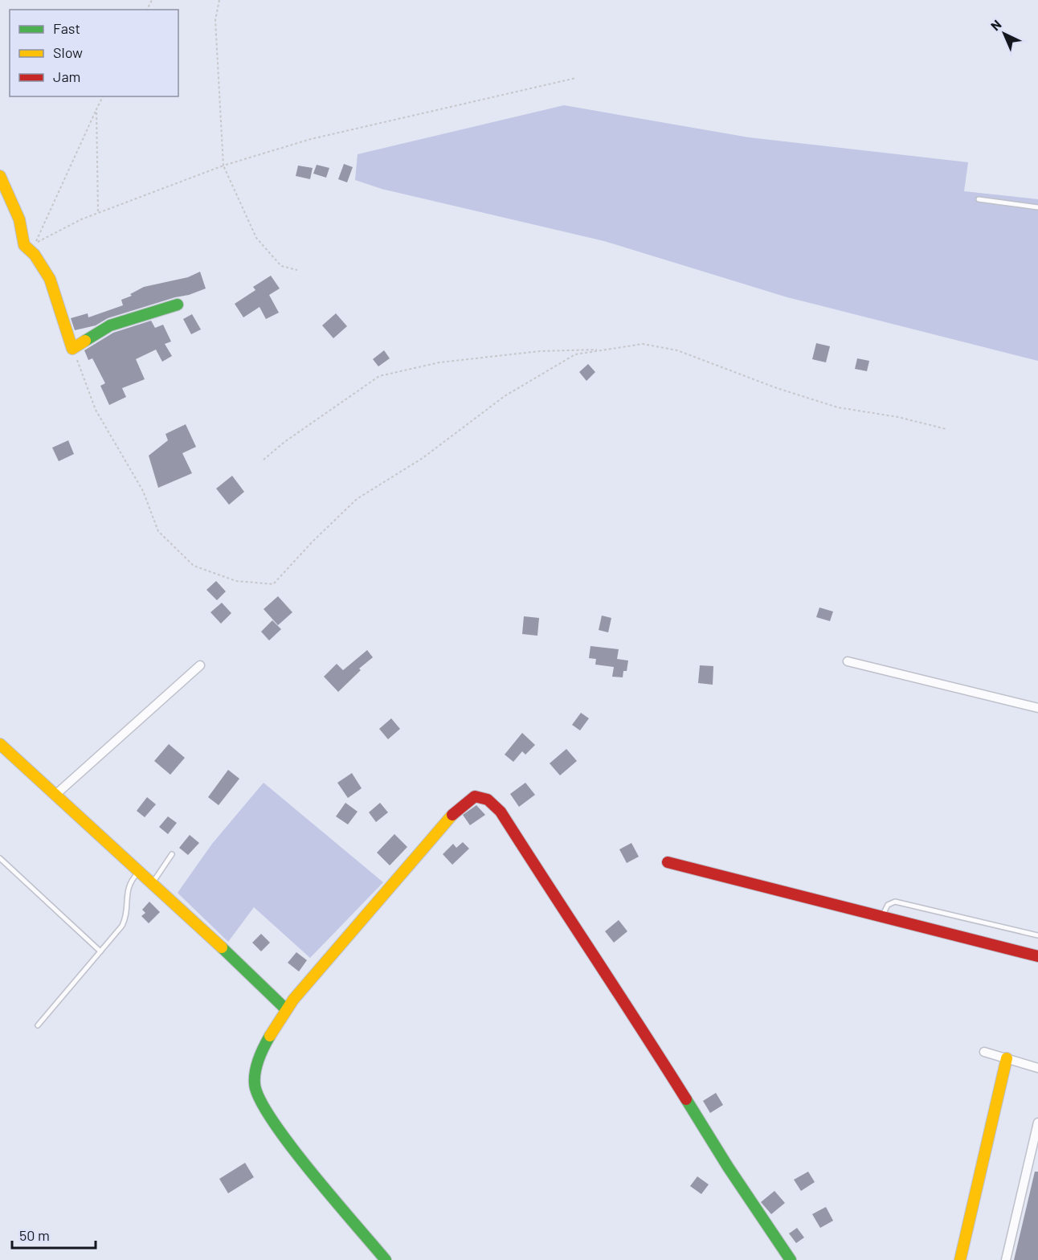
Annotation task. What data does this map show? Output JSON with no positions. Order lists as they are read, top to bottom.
{
  "legend": ["Fast", "Slow", "Jam"],
  "scale_bar": "50 m",
  "north": "top left"
}
